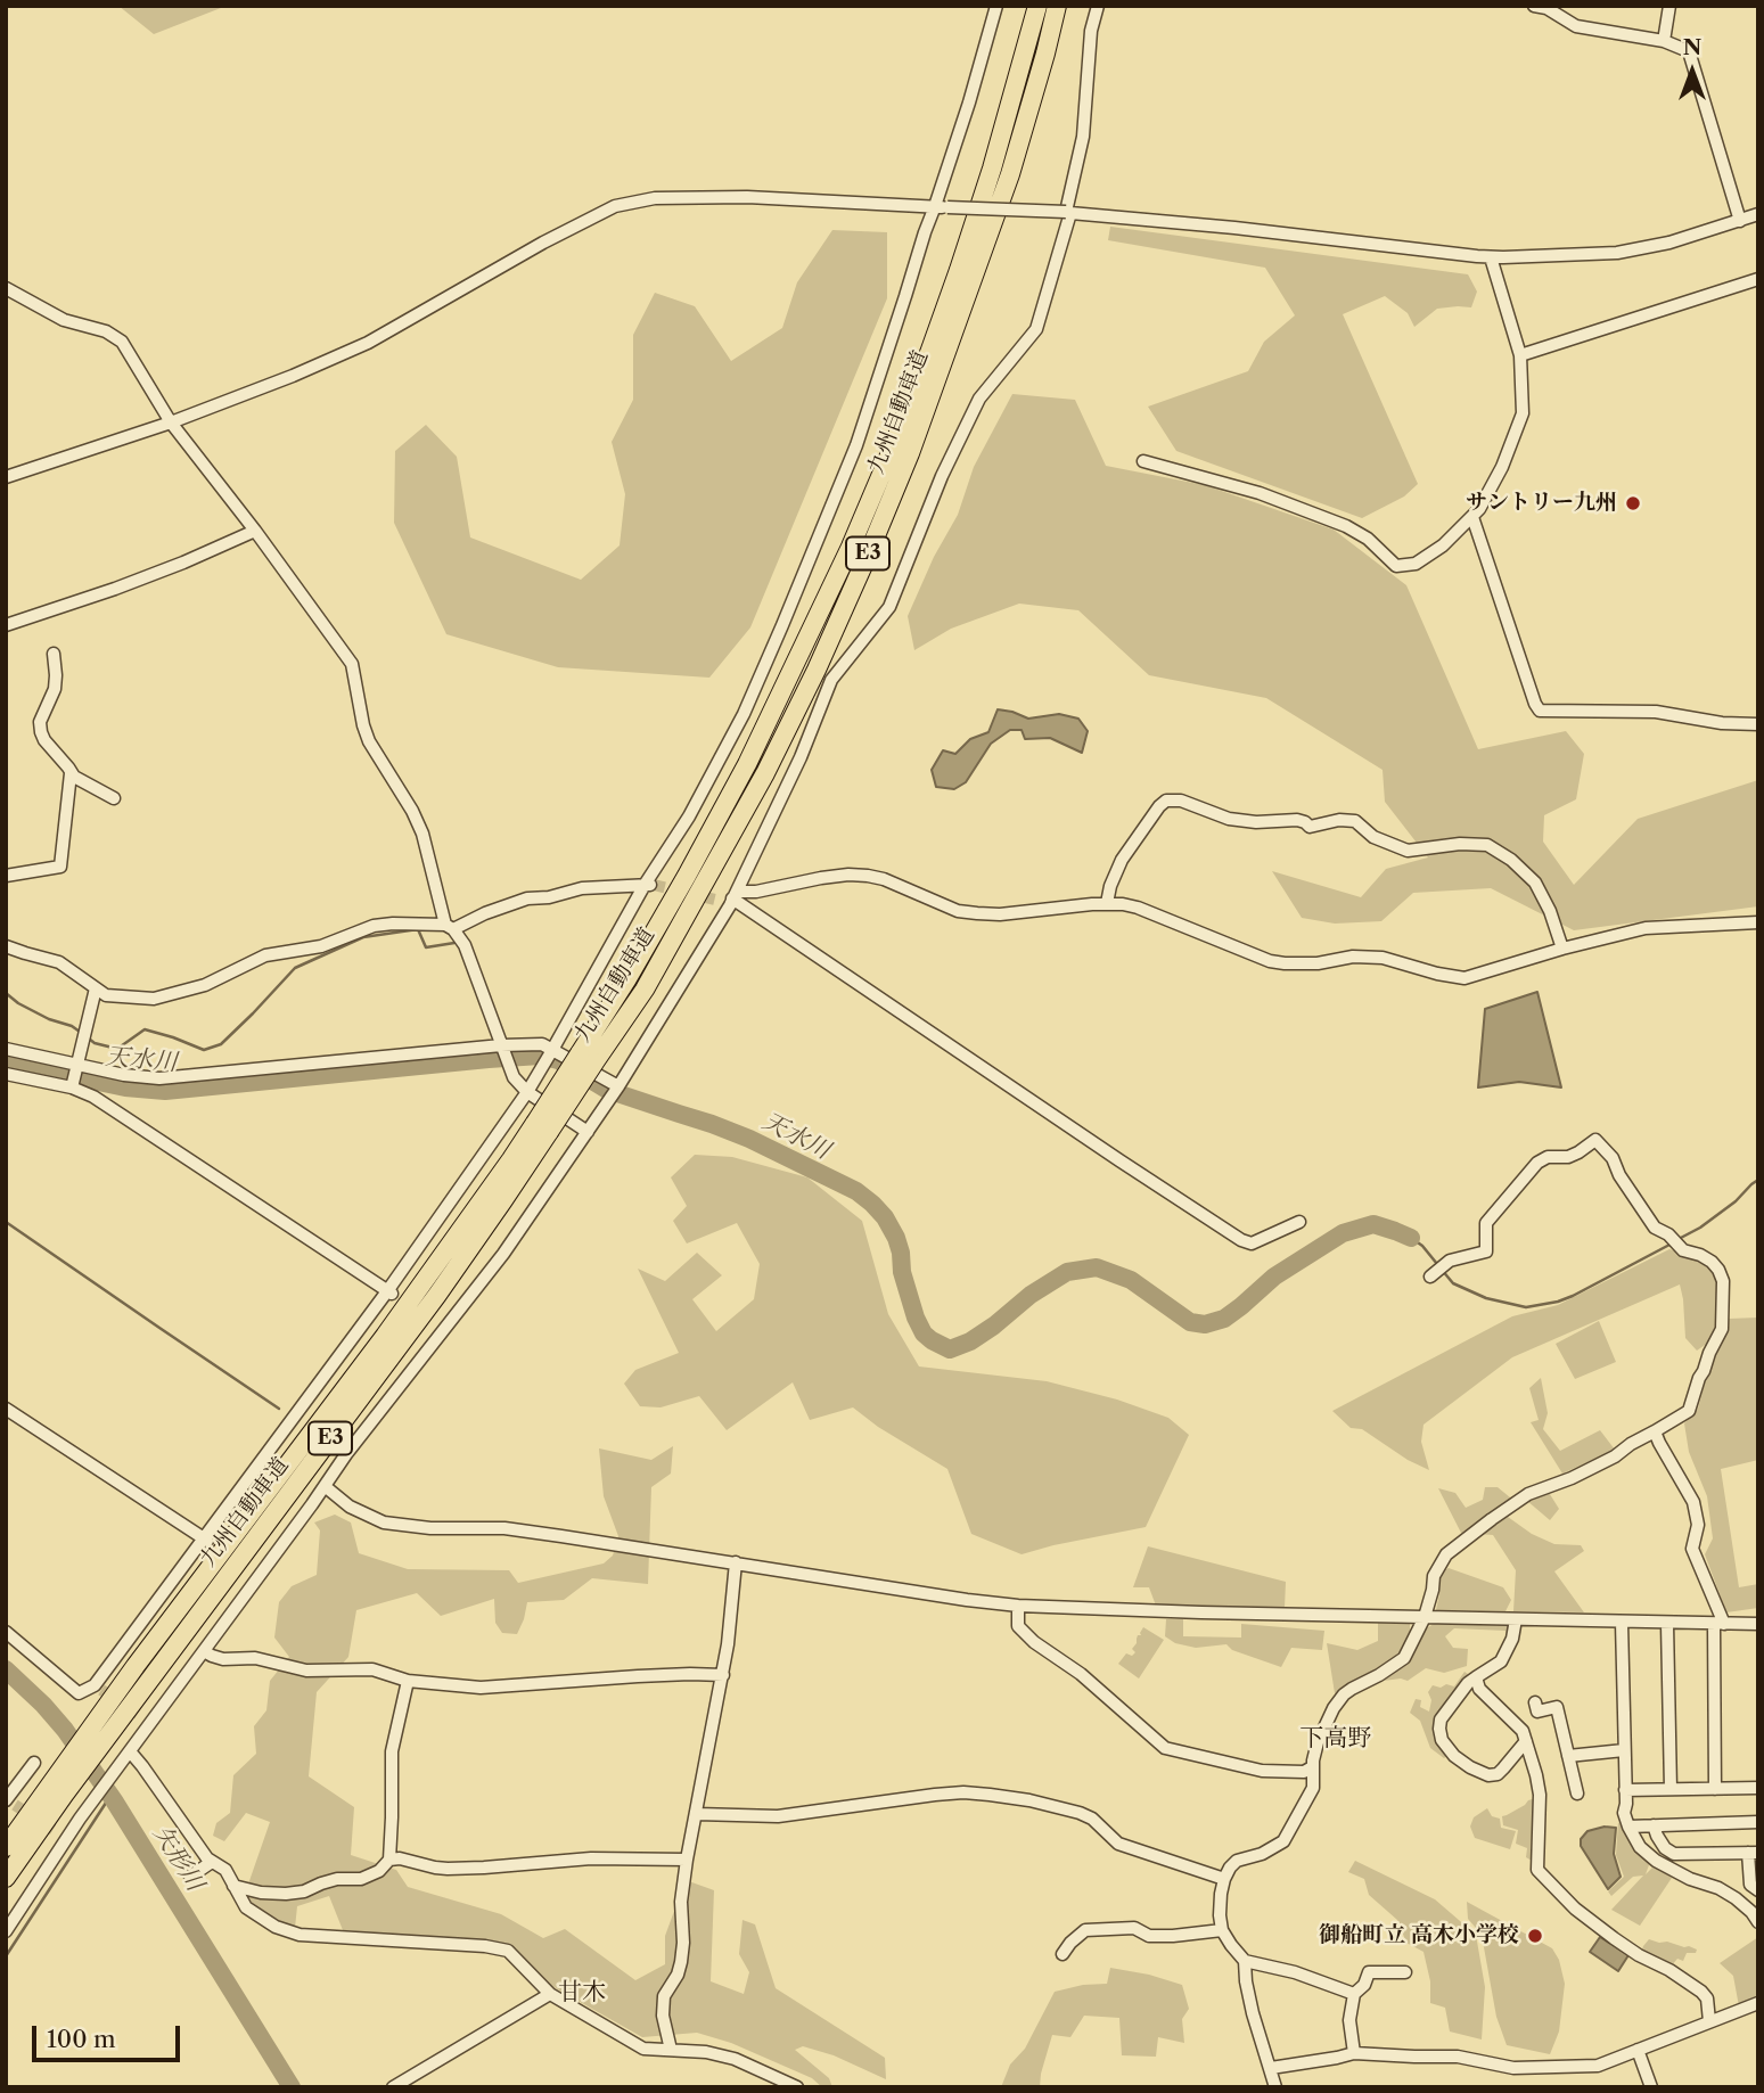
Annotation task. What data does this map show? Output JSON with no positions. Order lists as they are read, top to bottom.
{
  "streets": {
    "highway": ["九州自動車道", "E3"]
  },
  "districts": ["下高野", "甘木"],
  "water": ["天水川", "矢形川"],
  "places": ["サントリー九州", "御船町立 高木小学校"],
  "scale_bar": "100 m",
  "north": "top"
}
